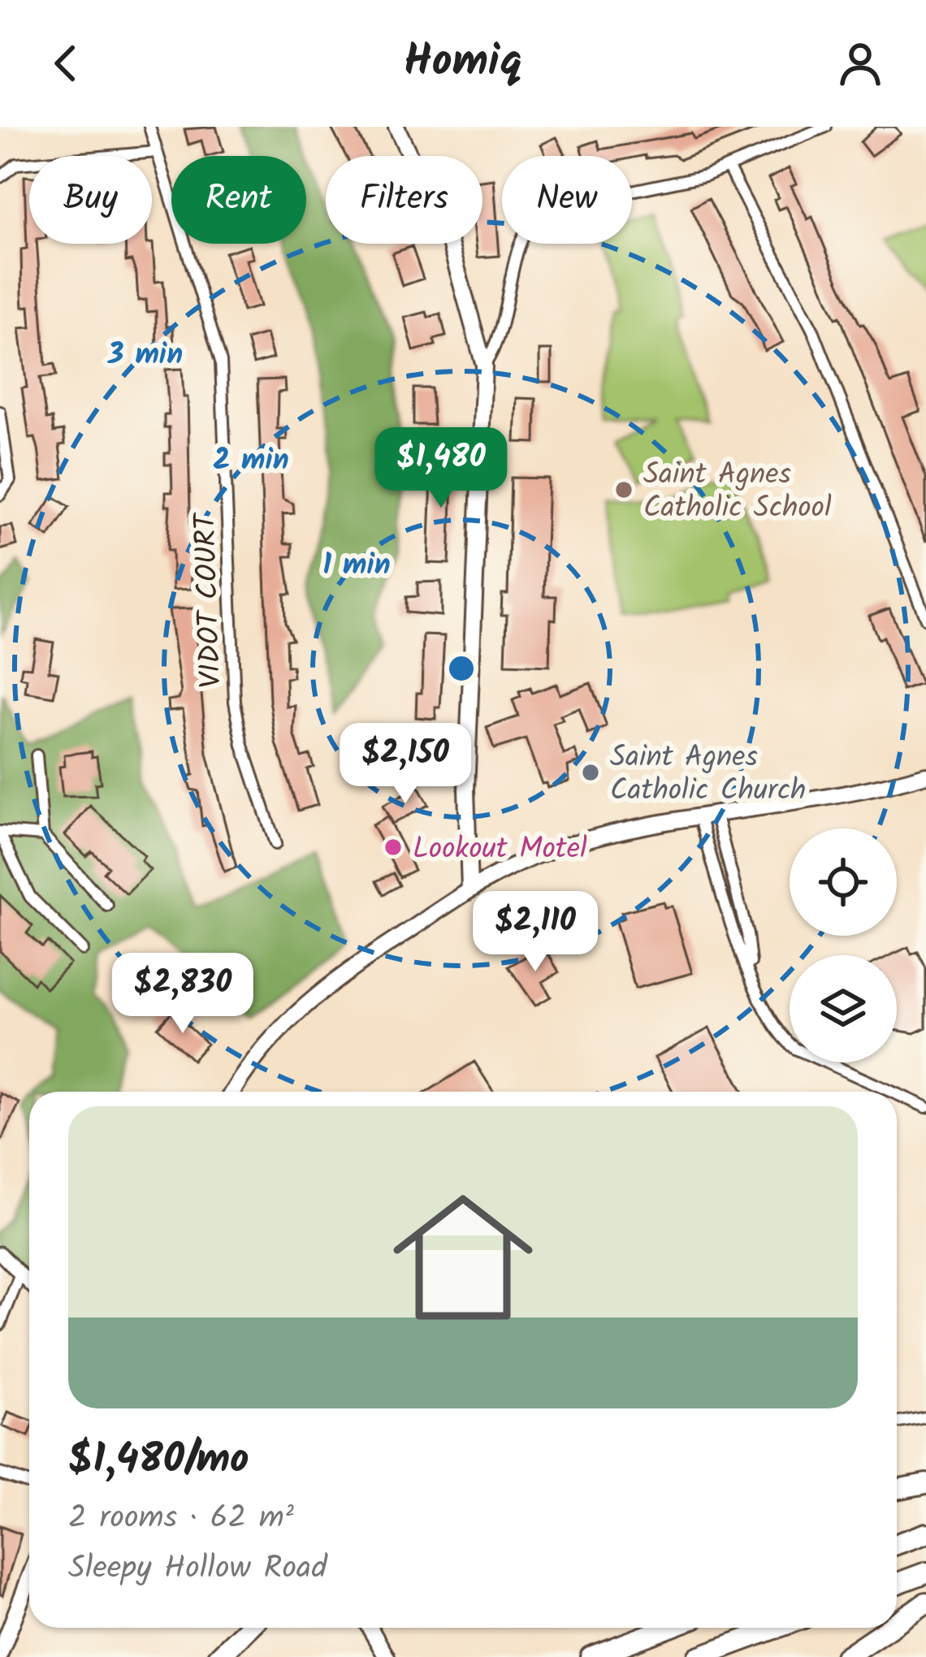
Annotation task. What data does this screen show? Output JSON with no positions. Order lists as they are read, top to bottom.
{
  "streets": {
    "street": ["VIDOT COURT"]
  },
  "places": ["Saint Agnes Catholic School", "Saint Agnes Catholic Church", "Lookout Motel"],
  "page": {
    "header": "Homiq",
    "chip": [
      "Buy",
      "Rent",
      "Filters",
      "New"
    ],
    "price": [
      "$1,480",
      "$2,150",
      "$2,110",
      "$2,830"
    ],
    "list": [
      {
        "name": "$1,480/mo",
        "note": "2 rooms · 62 m² · Sleepy Hollow Road"
      }
    ]
  },
  "rings": ["3 min", "2 min", "1 min"]
}
